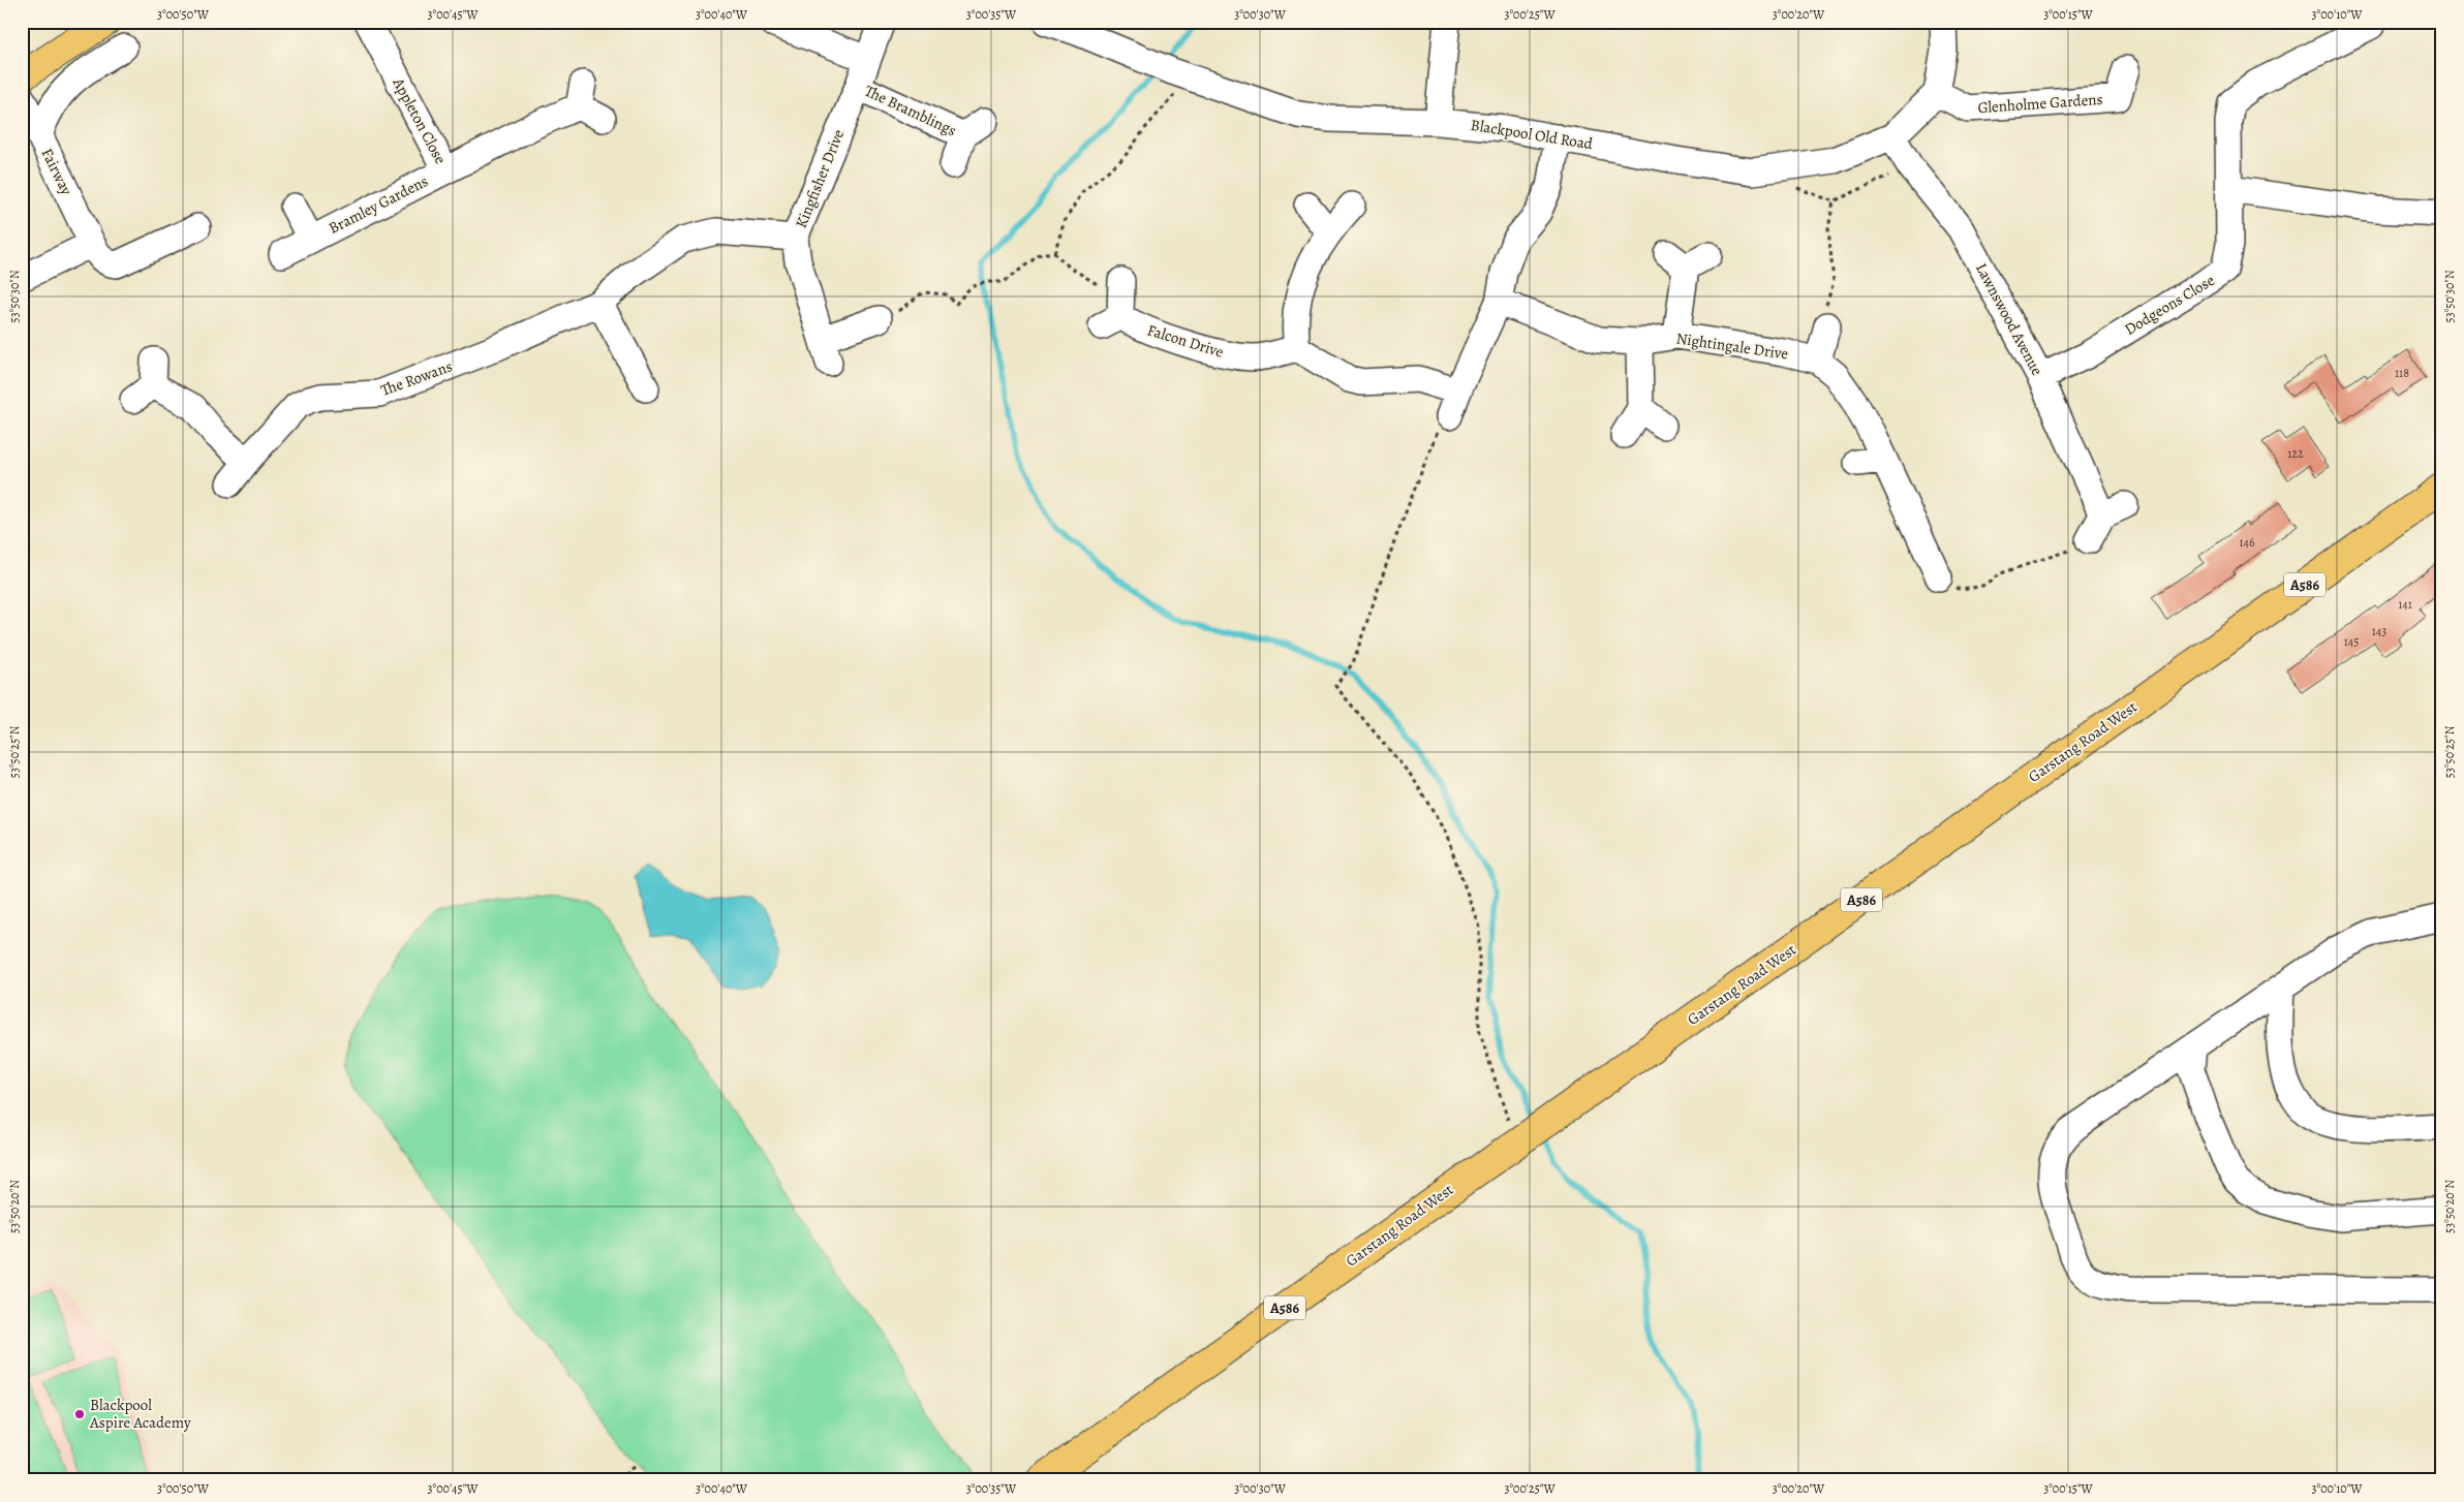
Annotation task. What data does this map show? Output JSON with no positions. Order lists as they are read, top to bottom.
{
  "streets": {
    "main road": ["A586", "Garstang Road West"],
    "street": [
      "Glenholme Gardens",
      "The Bramblings",
      "Appleton Close",
      "Blackpool Old Road",
      "Fairway",
      "Kingfisher Drive",
      "Bramley Gardens",
      "Dodgeons Close",
      "Lawnswood Avenue",
      "Falcon Drive",
      "Nightingale Drive",
      "The Rowans"
    ]
  },
  "crossings": [
    ["Glenholme Gardens", "Blackpool Old Road"],
    ["The Bramblings", "Kingfisher Drive"],
    ["Appleton Close", "Bramley Gardens"],
    ["Blackpool Old Road", "Lawnswood Avenue"],
    ["Kingfisher Drive", "The Rowans"],
    ["Dodgeons Close", "Lawnswood Avenue"]
  ],
  "places": ["Blackpool Aspire Academy"],
  "house_numbers": [
    "118",
    "122",
    "146",
    "141",
    "143",
    "145"
  ],
  "coordinates": [
    "3°00'50\"W",
    "3°00'45\"W",
    "3°00'40\"W",
    "3°00'35\"W",
    "3°00'30\"W",
    "3°00'25\"W",
    "3°00'20\"W",
    "3°00'15\"W",
    "3°00'10\"W",
    "53°50'30\"N",
    "53°50'25\"N",
    "53°50'20\"N"
  ]
}
